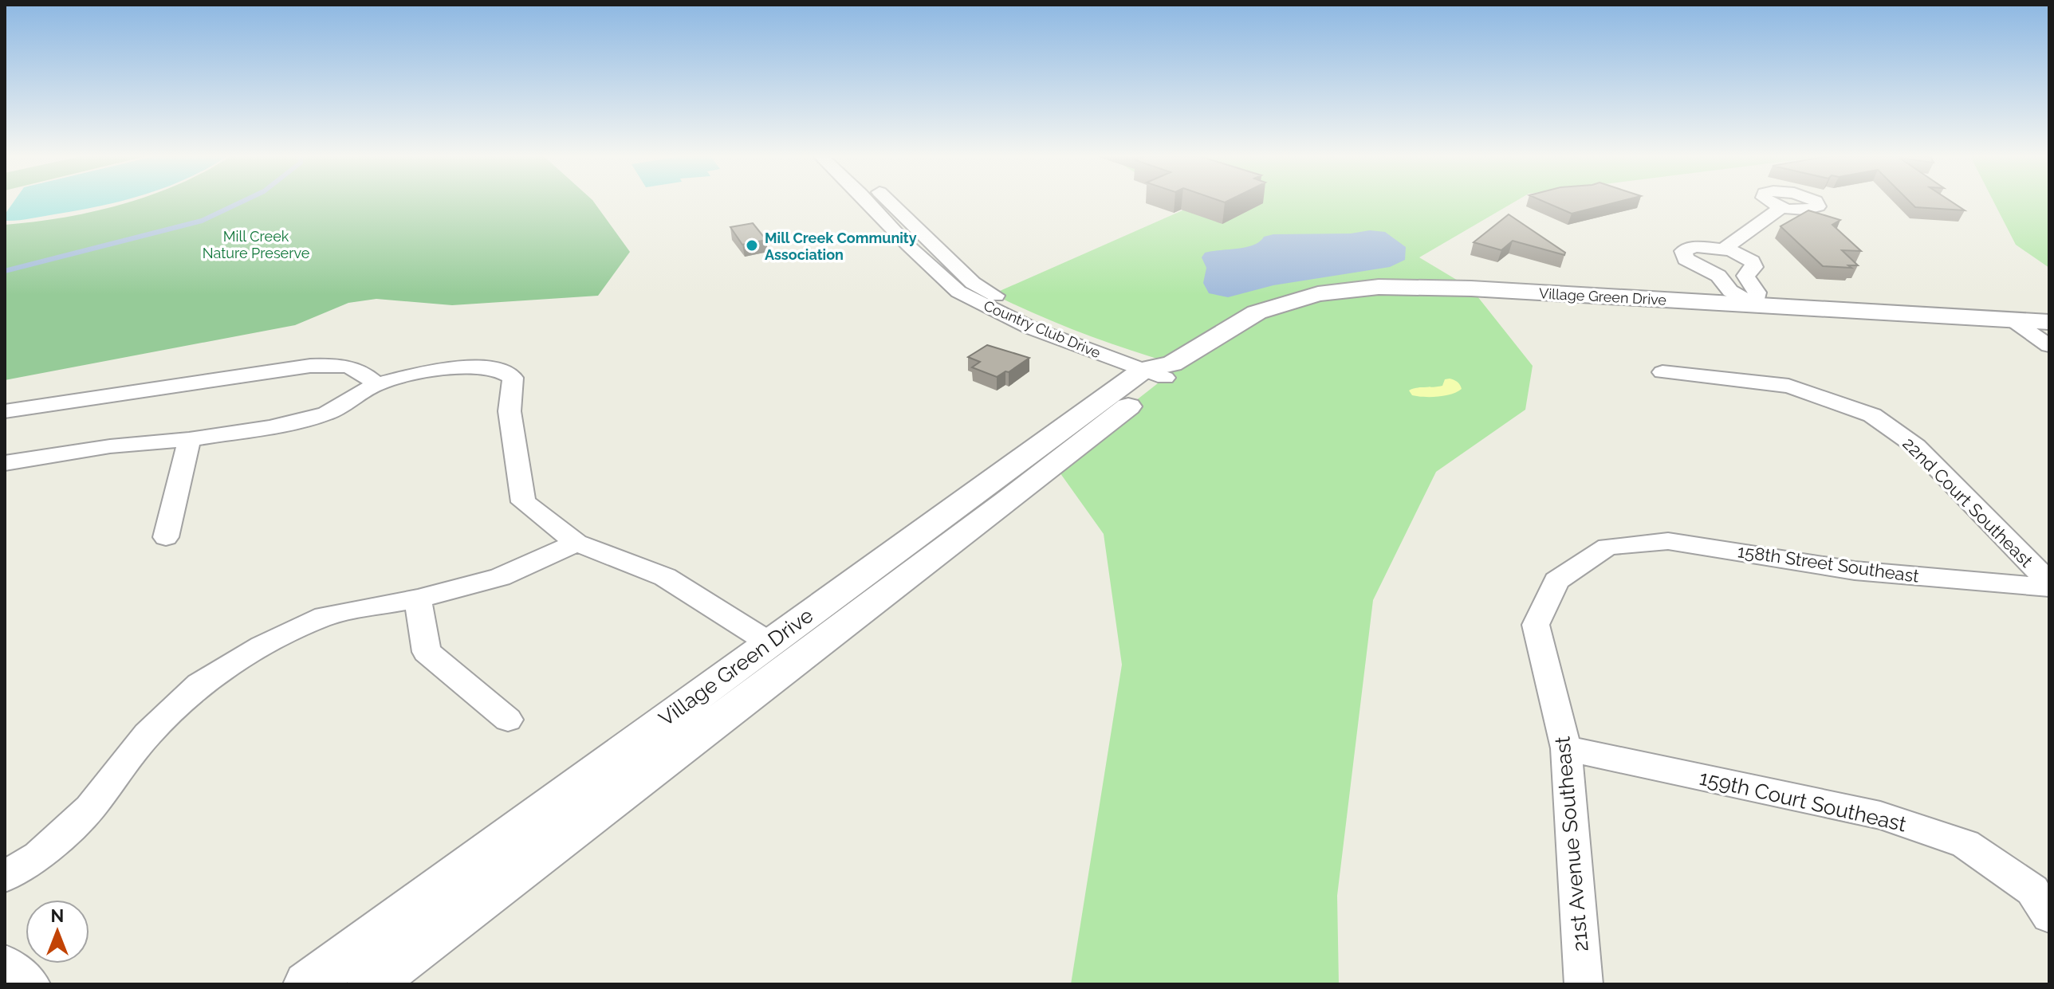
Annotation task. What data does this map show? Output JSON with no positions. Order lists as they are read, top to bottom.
{
  "streets": {
    "street": [
      "Village Green Drive",
      "Country Club Drive",
      "22nd Court Southeast",
      "158th Street Southeast",
      "159th Court Southeast",
      "21st Avenue Southeast"
    ]
  },
  "crossings": [
    ["Village Green Drive", "Country Club Drive"],
    ["22nd Court Southeast", "158th Street Southeast"],
    ["158th Street Southeast", "21st Avenue Southeast"],
    ["159th Court Southeast", "21st Avenue Southeast"]
  ],
  "parks": ["Mill Creek Nature Preserve"],
  "places": ["Mill Creek Community Association"],
  "north": "top"
}
